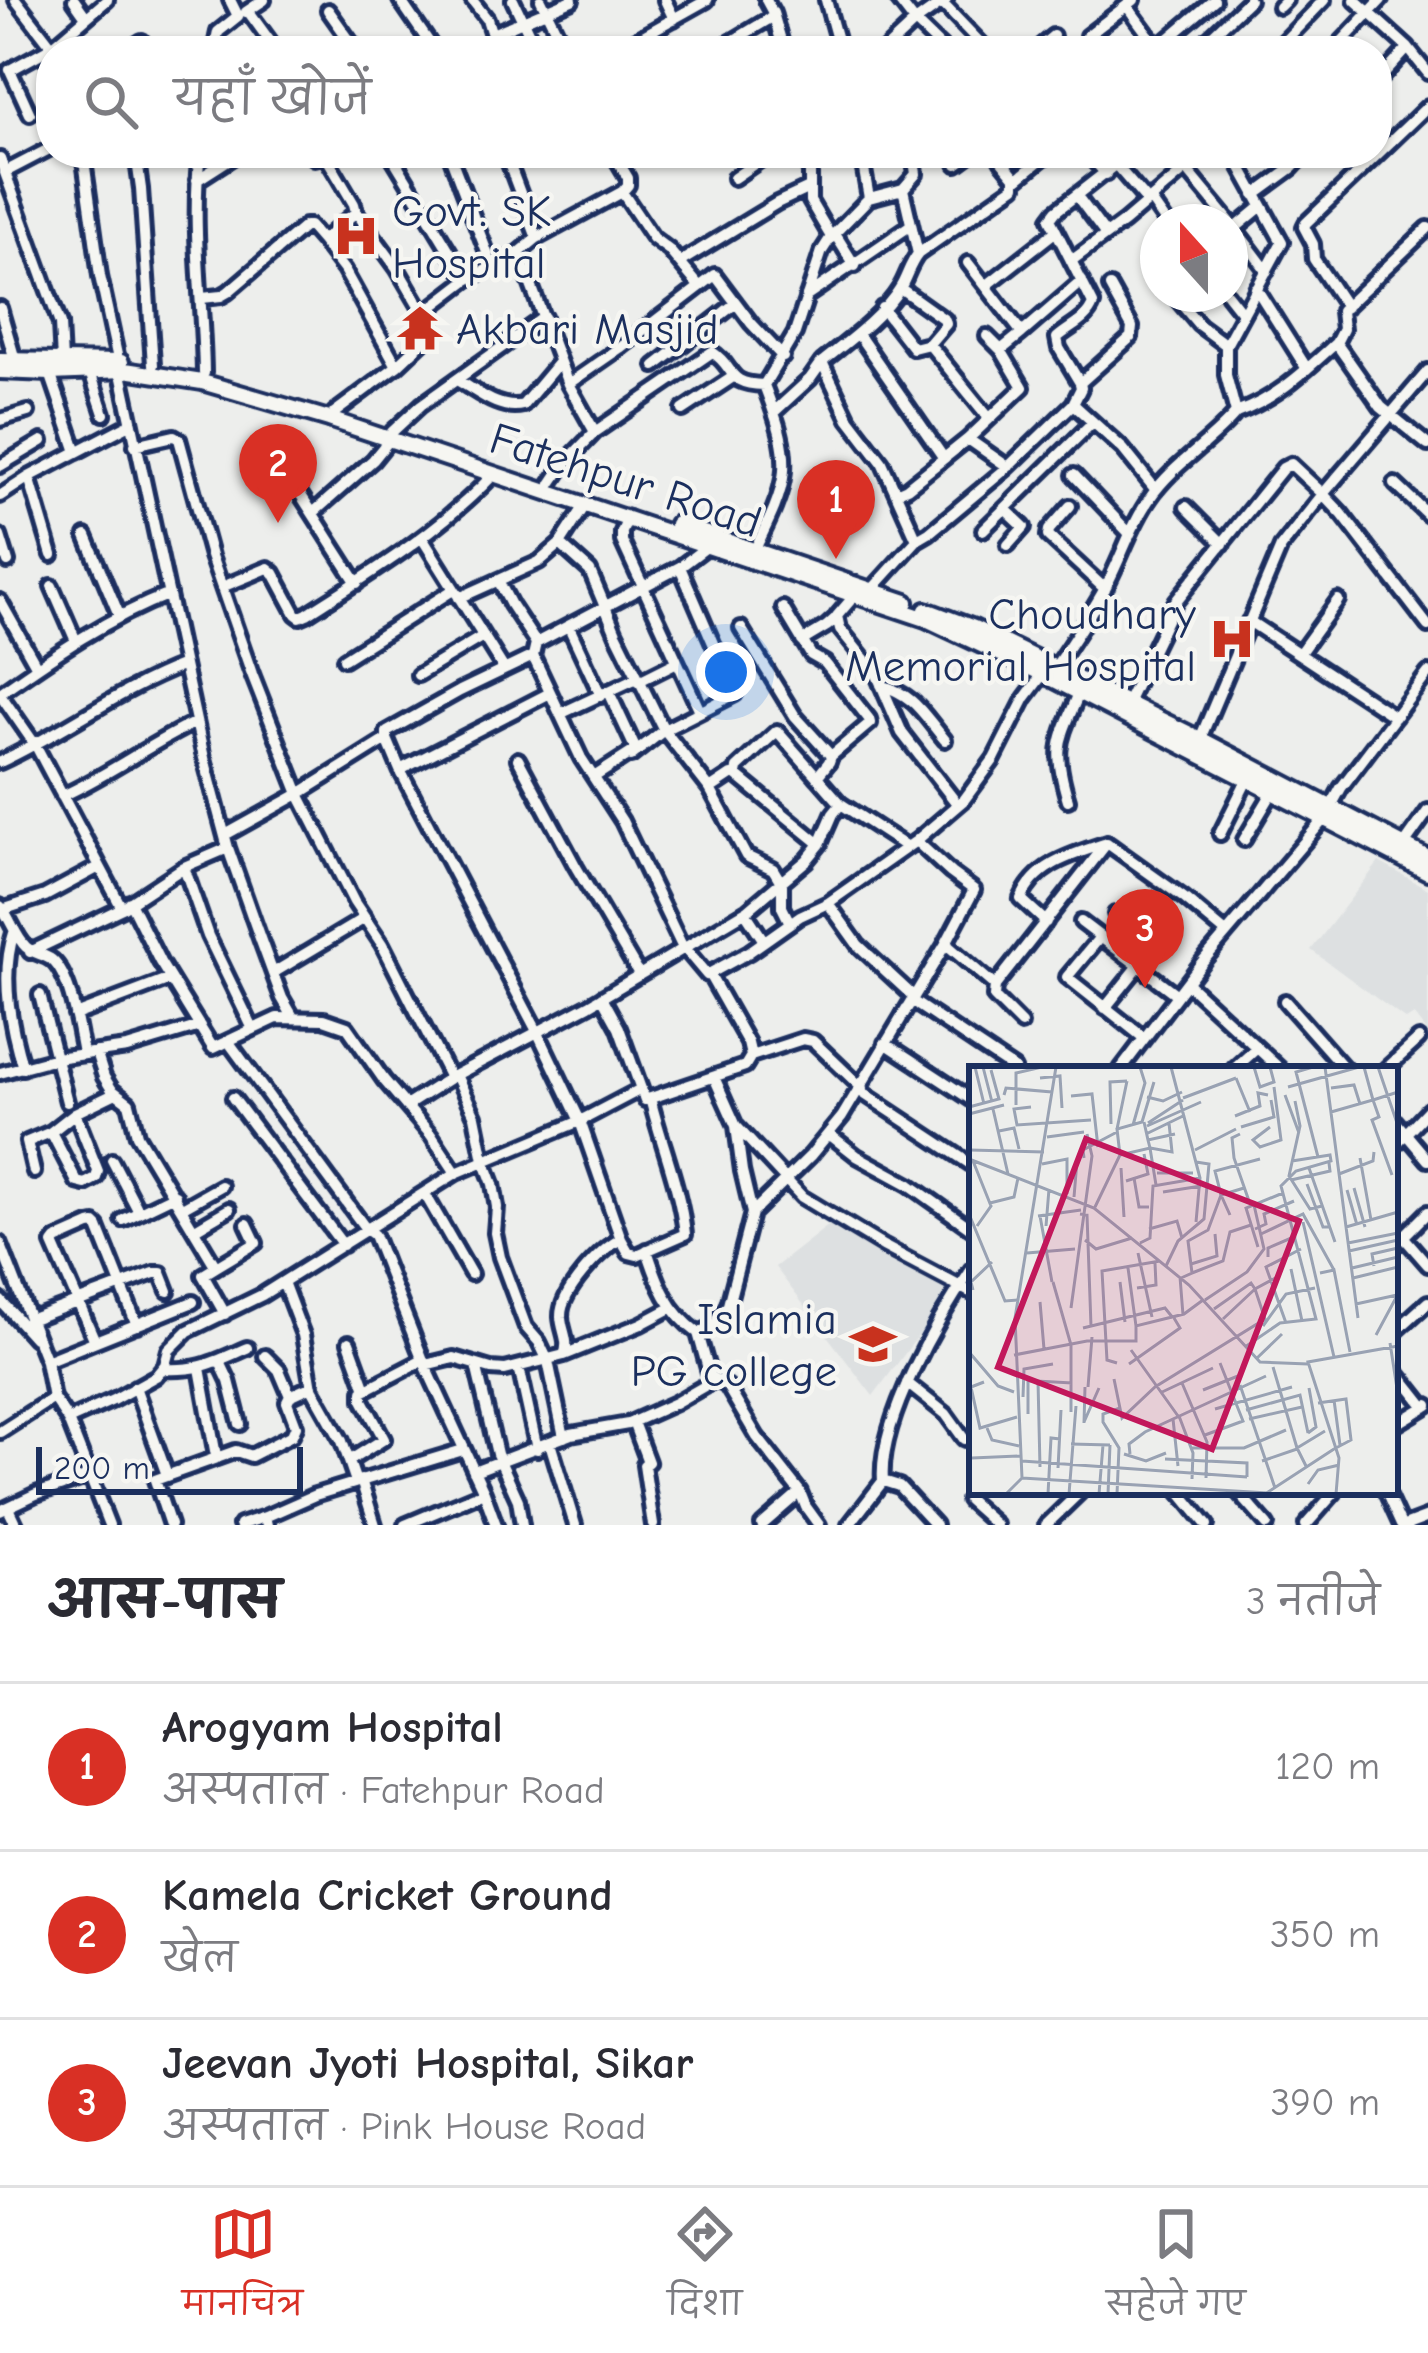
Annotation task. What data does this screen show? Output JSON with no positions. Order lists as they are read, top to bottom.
{
  "streets": {
    "street": ["Fatehpur Road"]
  },
  "places": {
    "hospital": ["Govt. SK Hospital", "Choudhary Memorial Hospital"],
    "temple": ["Akbari Masjid"],
    "school or university": ["Islamia PG college"]
  },
  "scale_bar": "200 m",
  "north": "top",
  "page": {
    "search": "यहाँ खोजें",
    "pins": ["2", "1", "3"],
    "scale": "200 m",
    "heading": ["आस-पास", "3 नतीजे"],
    "list": [
      {
        "mark": "1",
        "name": "Arogyam Hospital",
        "note": "अस्पताल · Fatehpur Road",
        "value": "120 m"
      },
      {
        "mark": "2",
        "name": "Kamela Cricket Ground",
        "note": "खेल",
        "value": "350 m"
      },
      {
        "mark": "3",
        "name": "Jeevan Jyoti Hospital, Sikar",
        "note": "अस्पताल · Pink House Road",
        "value": "390 m"
      }
    ],
    "nav": ["मानचित्र", "दिशा", "सहेजे गए"]
  }
}
